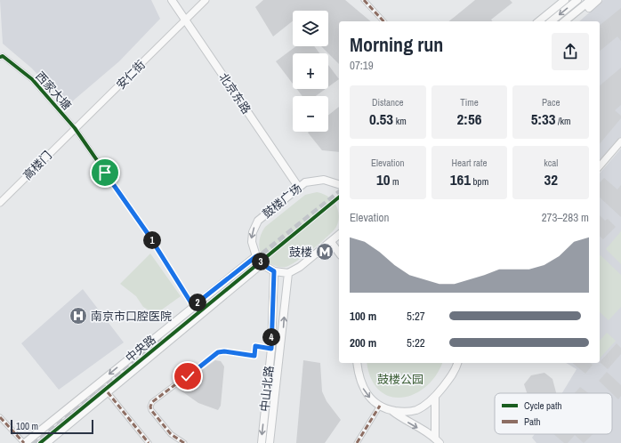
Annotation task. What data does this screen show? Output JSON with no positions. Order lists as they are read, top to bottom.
{
  "streets": {
    "main road": [
      "北京东路",
      "鼓楼广场",
      "中央路",
      "中山北路"
    ],
    "street": ["安仁街", "西家大塘", "高楼门"]
  },
  "crossings": [
    ["安仁街", "西家大塘"],
    ["安仁街", "北京东路"],
    ["安仁街", "高楼门"],
    ["西家大塘", "高楼门"],
    ["西家大塘", "中央路"],
    ["北京东路", "鼓楼广场"],
    ["鼓楼广场", "中央路"],
    ["鼓楼广场", "中山北路"]
  ],
  "parks": ["鼓楼公园"],
  "places": {
    "metro station": ["鼓楼"],
    "hospital": ["南京市口腔医院"]
  },
  "legend": ["Cycle path", "Path"],
  "scale_bar": "100 m",
  "page": {
    "map_buttons": ["+", "−"],
    "heading": ["Morning run", "07:19"],
    "stats": [
      ["Distance", "0.53 km"],
      ["Time", "2:56"],
      ["Pace", "5:33 /km"],
      ["Elevation", "10 m"],
      ["Heart rate", "161 bpm"],
      ["kcal", "32"]
    ],
    "chart": ["Elevation", "273–283 m"],
    "pins": [
      "1",
      "3",
      "2",
      "4"
    ],
    "list": [
      {
        "name": "100 m",
        "note": "5:27"
      },
      {
        "name": "200 m",
        "note": "5:22"
      }
    ],
    "scale": "100 m"
  }
}
